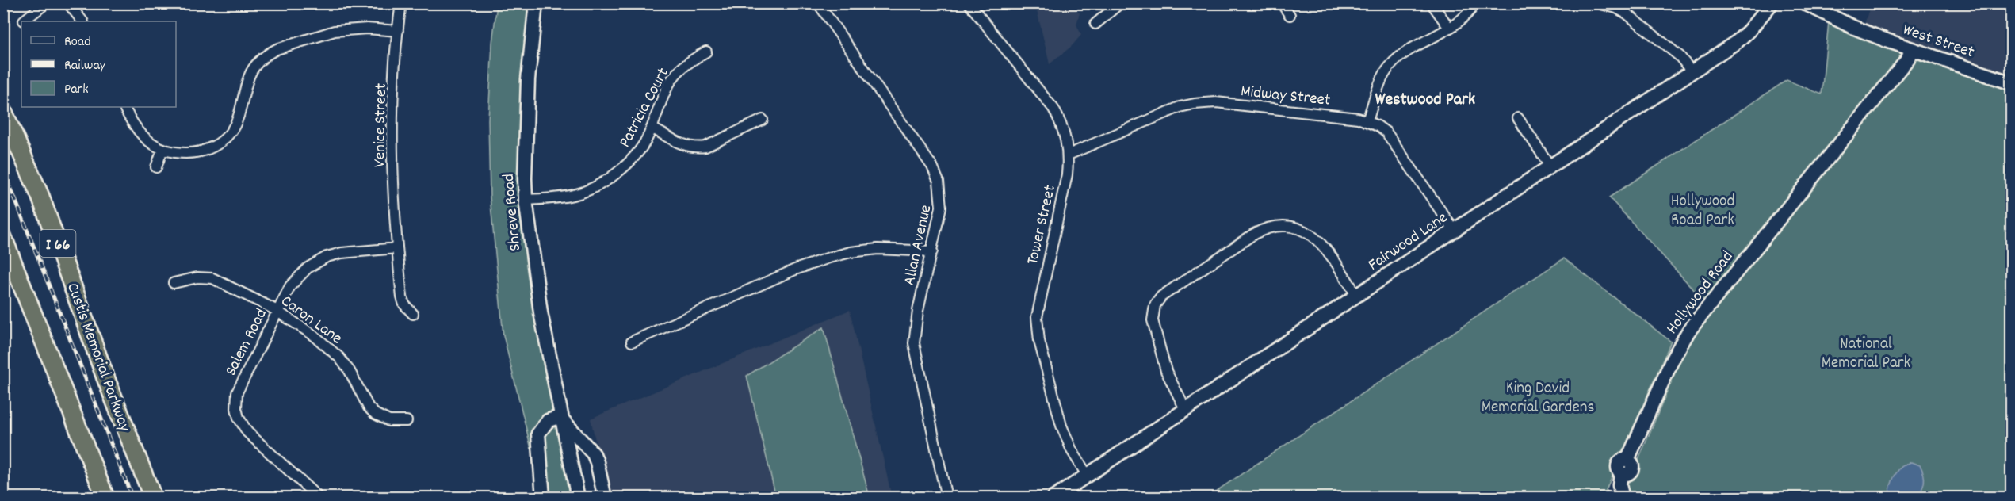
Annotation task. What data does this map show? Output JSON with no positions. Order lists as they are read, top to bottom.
{
  "streets": {
    "highway": ["I 66", "Custis Memorial Parkway"],
    "street": [
      "West Street",
      "Midway Street",
      "Patricia Court",
      "Venice Street",
      "Shreve Road",
      "Tower Street",
      "Fairwood Lane",
      "Allan Avenue",
      "Hollywood Road",
      "Caron Lane",
      "Salem Road"
    ]
  },
  "crossings": [
    ["West Street", "Hollywood Road"],
    ["Midway Street", "Tower Street"],
    ["Midway Street", "Fairwood Lane"],
    ["Patricia Court", "Shreve Road"],
    ["Venice Street", "Salem Road"],
    ["Tower Street", "Fairwood Lane"],
    ["Caron Lane", "Salem Road"]
  ],
  "districts": ["Westwood Park"],
  "parks": ["Hollywood Road Park", "National Memorial Park", "King David Memorial Gardens"],
  "legend": ["Road", "Railway", "Park"]
}
